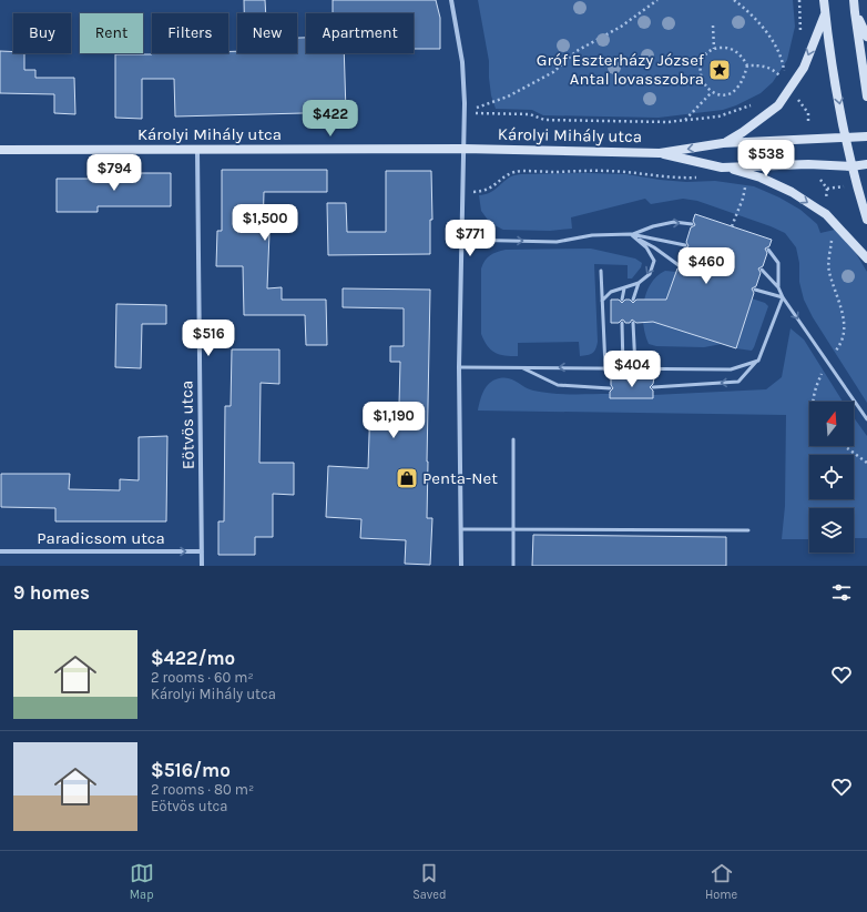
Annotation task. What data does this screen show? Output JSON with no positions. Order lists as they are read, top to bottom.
{
  "streets": {
    "street": ["Károlyi Mihály utca", "Eötvös utca", "Paradicsom utca"]
  },
  "crossings": [
    ["Károlyi Mihály utca", "Eötvös utca"],
    ["Eötvös utca", "Paradicsom utca"]
  ],
  "one_way": ["Paradicsom utca"],
  "places": {
    "place": ["Gróf Eszterházy József Antal lovasszobra"],
    "shop": ["Penta-Net"]
  },
  "north": "top",
  "page": {
    "chip": [
      "Buy",
      "Rent",
      "Filters",
      "New",
      "Apartment"
    ],
    "price": [
      "$422",
      "$538",
      "$794",
      "$1,500",
      "$771",
      "$460",
      "$516",
      "$404",
      "$1,190"
    ],
    "heading": "9 homes",
    "list": [
      {
        "name": "$422/mo",
        "note": "2 rooms · 60 m² · Károlyi Mihály utca"
      },
      {
        "name": "$516/mo",
        "note": "2 rooms · 80 m² · Eötvös utca"
      }
    ],
    "tabs": ["Map", "Saved", "Home"]
  }
}
